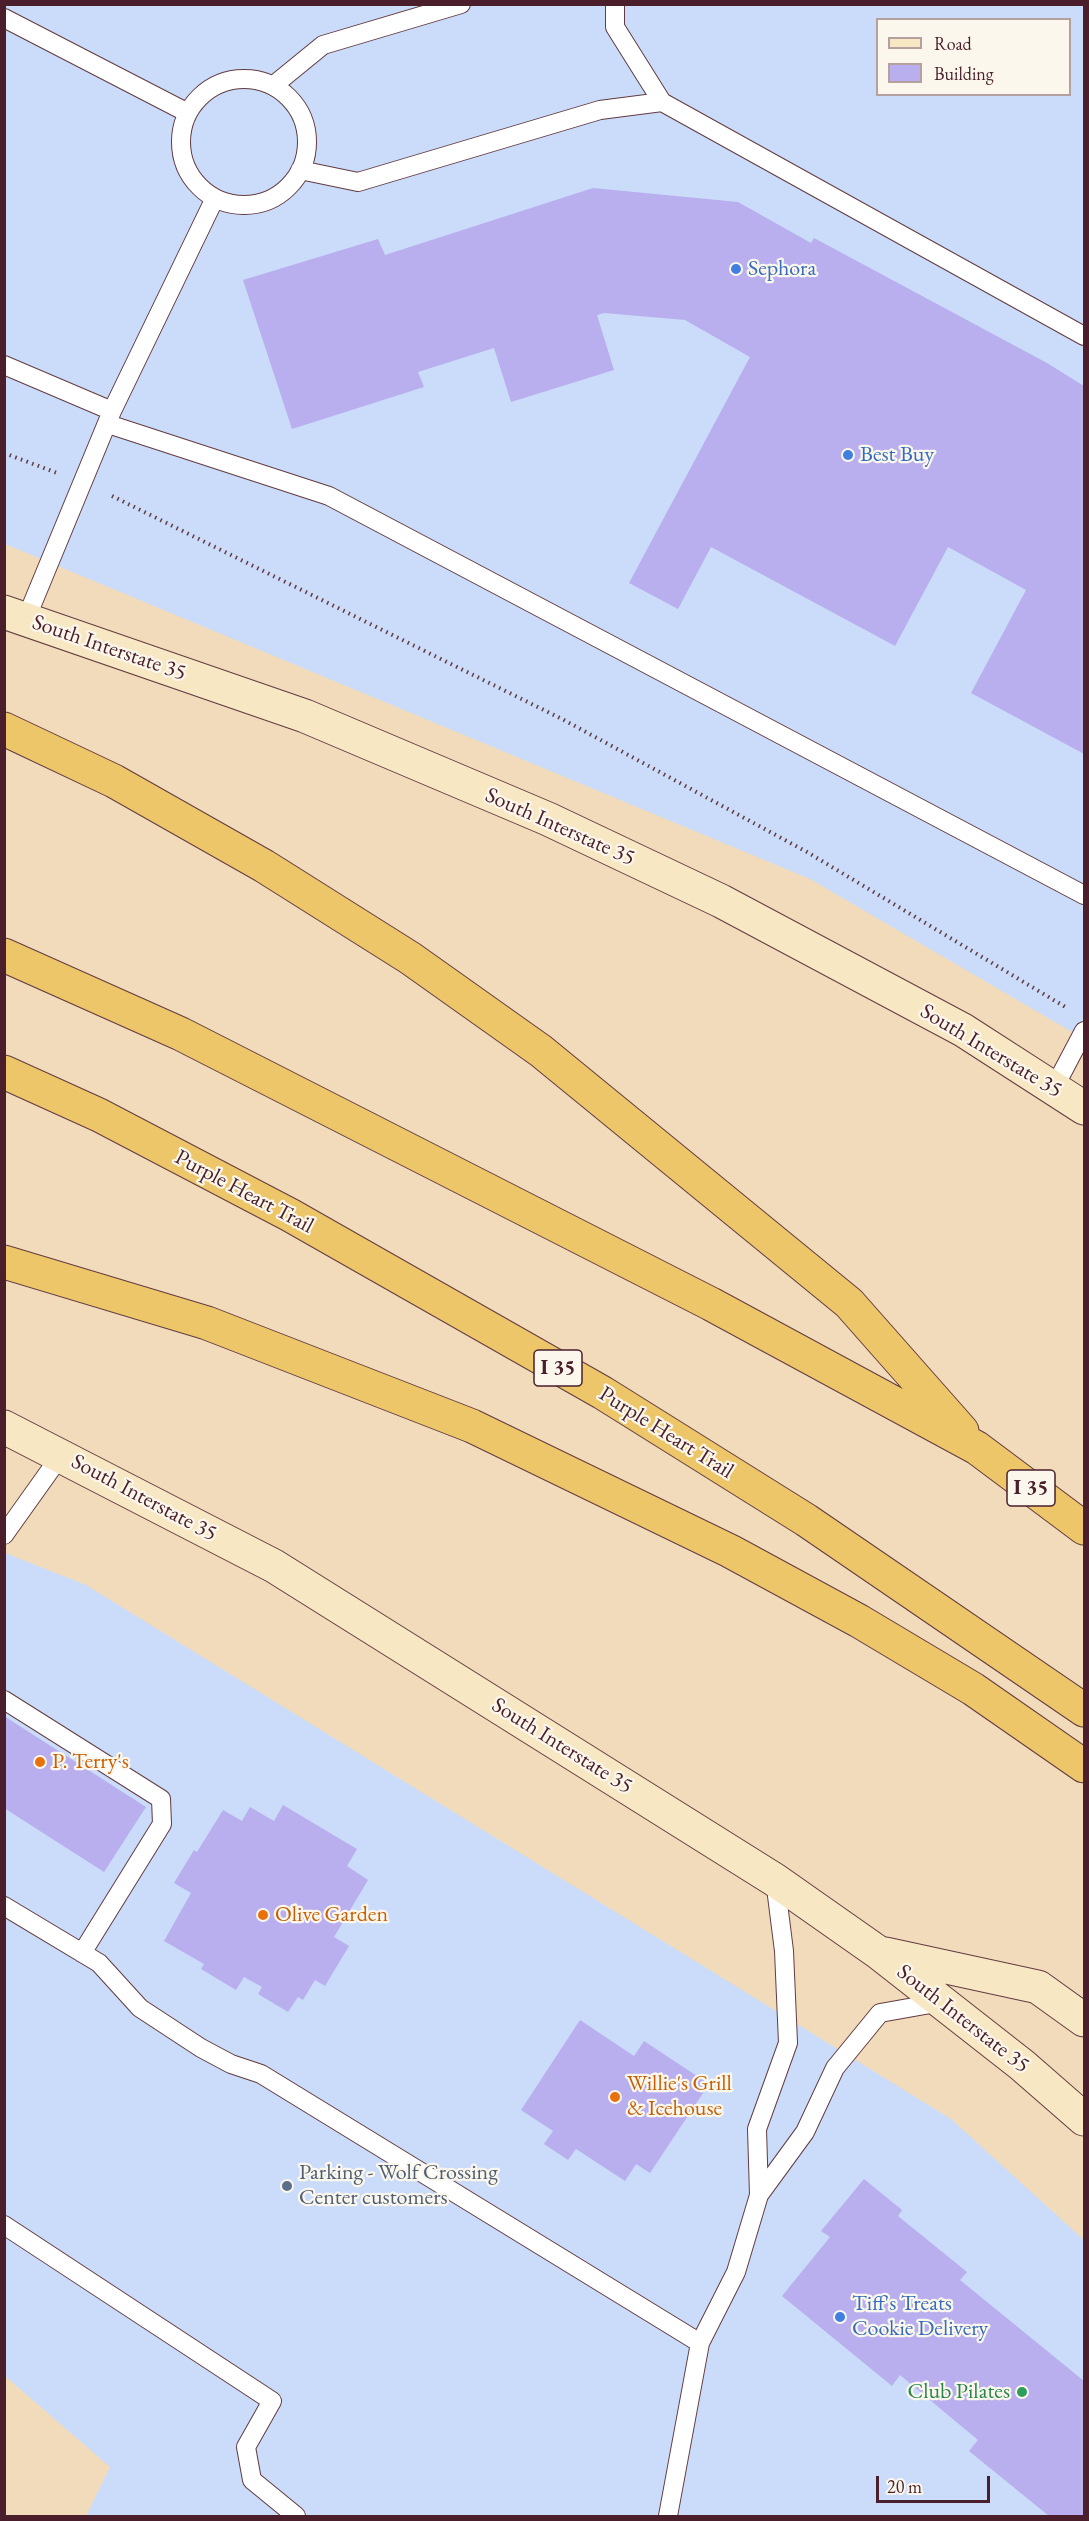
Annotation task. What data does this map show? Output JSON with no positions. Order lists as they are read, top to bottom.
{
  "streets": {
    "highway": ["Purple Heart Trail", "I 35"],
    "main road": ["South Interstate 35"]
  },
  "places": [
    "Sephora",
    "Best Buy",
    "P. Terry's",
    "Olive Garden",
    "Willie's Grill & Icehouse",
    "Parking - Wolf Crossing Center customers",
    "Tiff's Treats Cookie Delivery",
    "Club Pilates"
  ],
  "legend": ["Road", "Building"],
  "scale_bar": "20 m"
}
